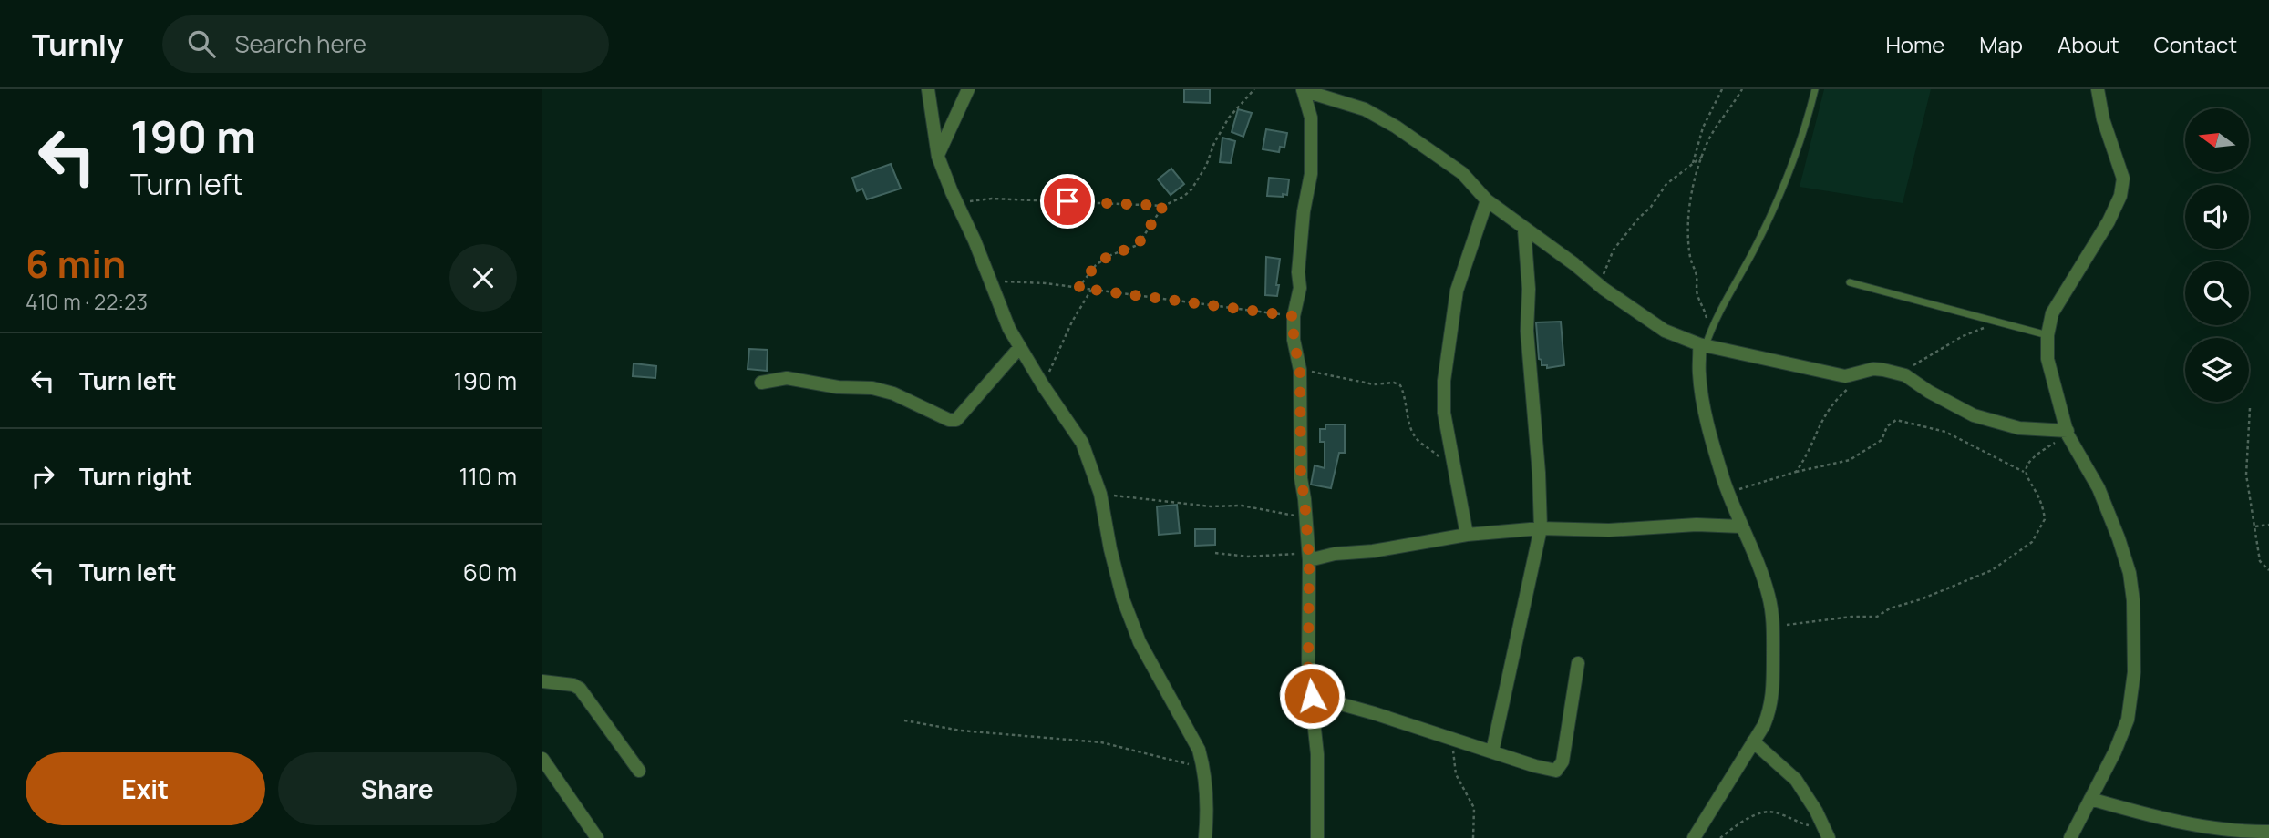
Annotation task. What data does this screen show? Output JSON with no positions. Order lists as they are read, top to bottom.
{
  "north": "left",
  "page": {
    "header": "Turnly",
    "search": "Search here",
    "nav": [
      "Home",
      "Map",
      "About",
      "Contact"
    ],
    "turn": ["190 m", "Turn left"],
    "heading": ["6 min", "410 m · 22:23"],
    "list": [
      {
        "name": "Turn left",
        "value": "190 m"
      },
      {
        "name": "Turn right",
        "value": "110 m"
      },
      {
        "name": "Turn left",
        "value": "60 m"
      }
    ],
    "buttons": ["Exit", "Share"]
  }
}
